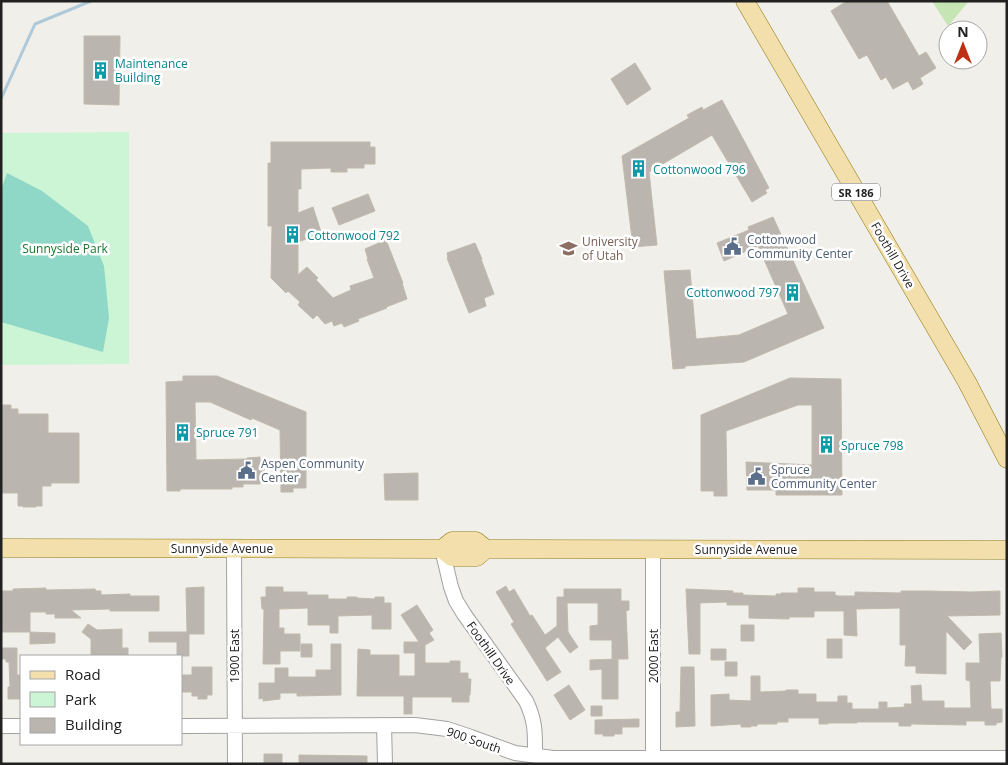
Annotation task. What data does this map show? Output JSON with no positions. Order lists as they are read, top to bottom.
{
  "streets": {
    "main road": ["SR 186", "Foothill Drive", "Sunnyside Avenue"],
    "street": ["1900 East", "2000 East", "900 South"]
  },
  "crossings": [
    ["Foothill Drive", "Sunnyside Avenue"],
    ["Foothill Drive", "900 South"],
    ["Sunnyside Avenue", "1900 East"],
    ["Sunnyside Avenue", "2000 East"],
    ["1900 East", "900 South"],
    ["2000 East", "900 South"]
  ],
  "parks": ["Sunnyside Park"],
  "places": {
    "building": [
      "Maintenance Building",
      "Cottonwood 796",
      "Cottonwood 792",
      "Cottonwood 797",
      "Spruce 791",
      "Spruce 798"
    ],
    "public building": ["Cottonwood Community Center", "Aspen Community Center", "Spruce Community Center"],
    "school or university": ["University of Utah"]
  },
  "legend": ["Road", "Park", "Building"],
  "north": "top"
}
